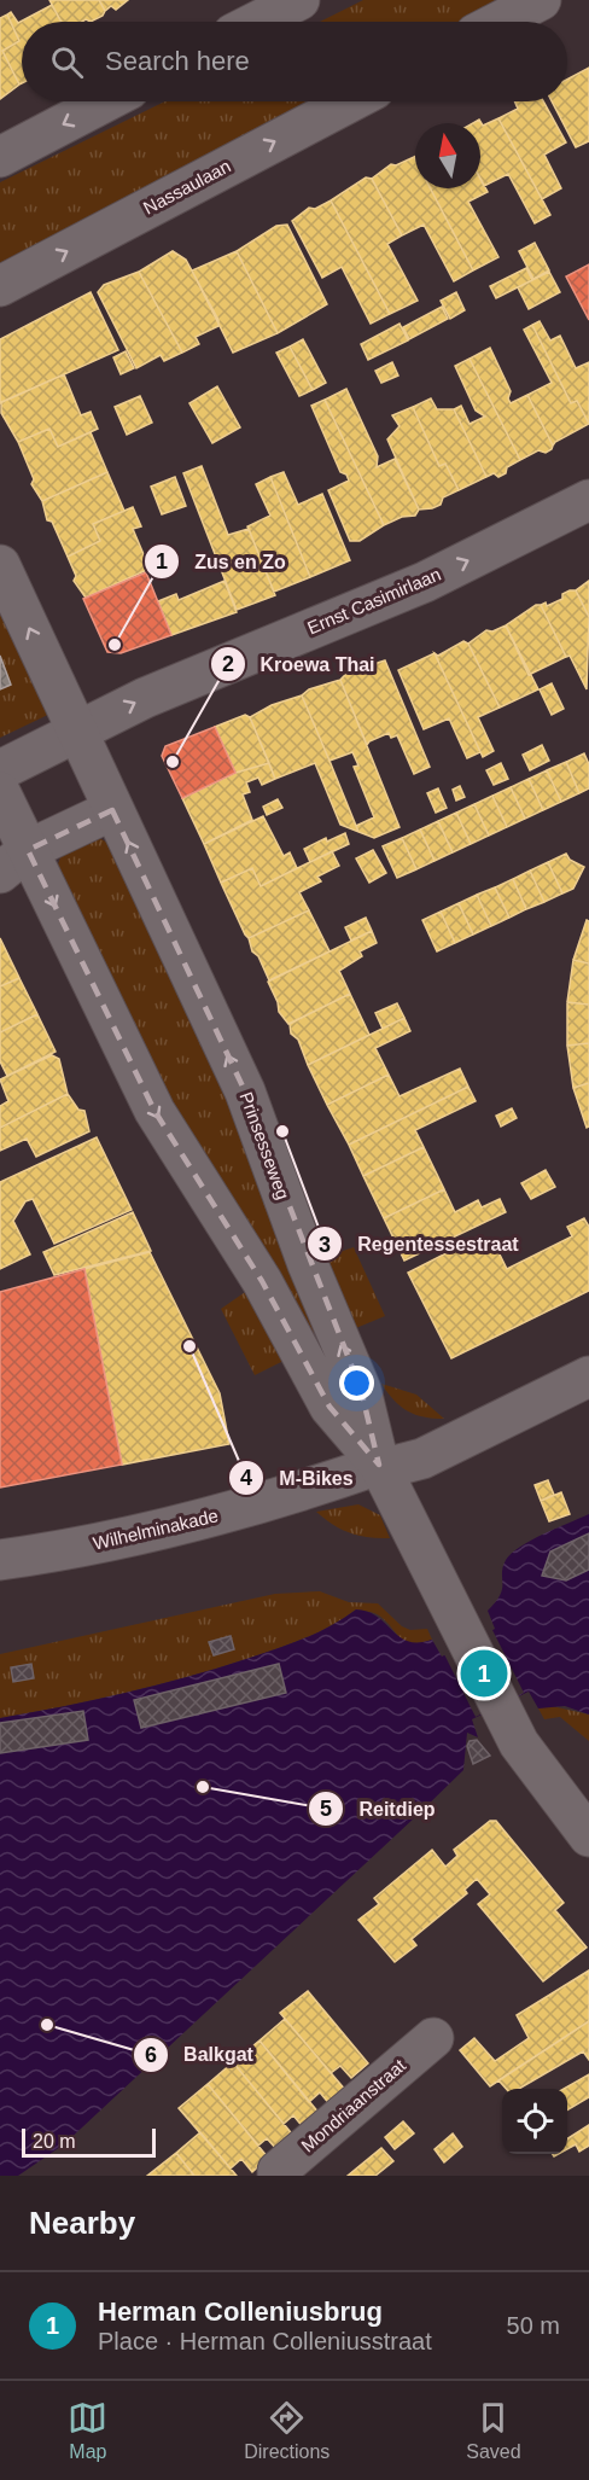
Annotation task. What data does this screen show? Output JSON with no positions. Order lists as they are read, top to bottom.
{
  "streets": {
    "street": [
      "Nassaulaan",
      "Ernst Casimirlaan",
      "Prinsesseweg",
      "Wilhelminakade",
      "Mondriaanstraat"
    ]
  },
  "crossings": [
    ["Ernst Casimirlaan", "Prinsesseweg"],
    ["Prinsesseweg", "Wilhelminakade"]
  ],
  "one_way": ["Ernst Casimirlaan"],
  "places": [
    "Zus en Zo",
    "Kroewa Thai",
    "Regentessestraat",
    "M-Bikes",
    "Reitdiep",
    "Balkgat"
  ],
  "scale_bar": "20 m",
  "north": "top",
  "page": {
    "search": "Search here",
    "pins": "1",
    "scale": "20 m",
    "heading": "Nearby",
    "list": [
      {
        "mark": "1",
        "name": "Herman Colleniusbrug",
        "note": "Place · Herman Colleniusstraat",
        "value": "50 m"
      }
    ],
    "nav": ["Map", "Directions", "Saved"]
  }
}
